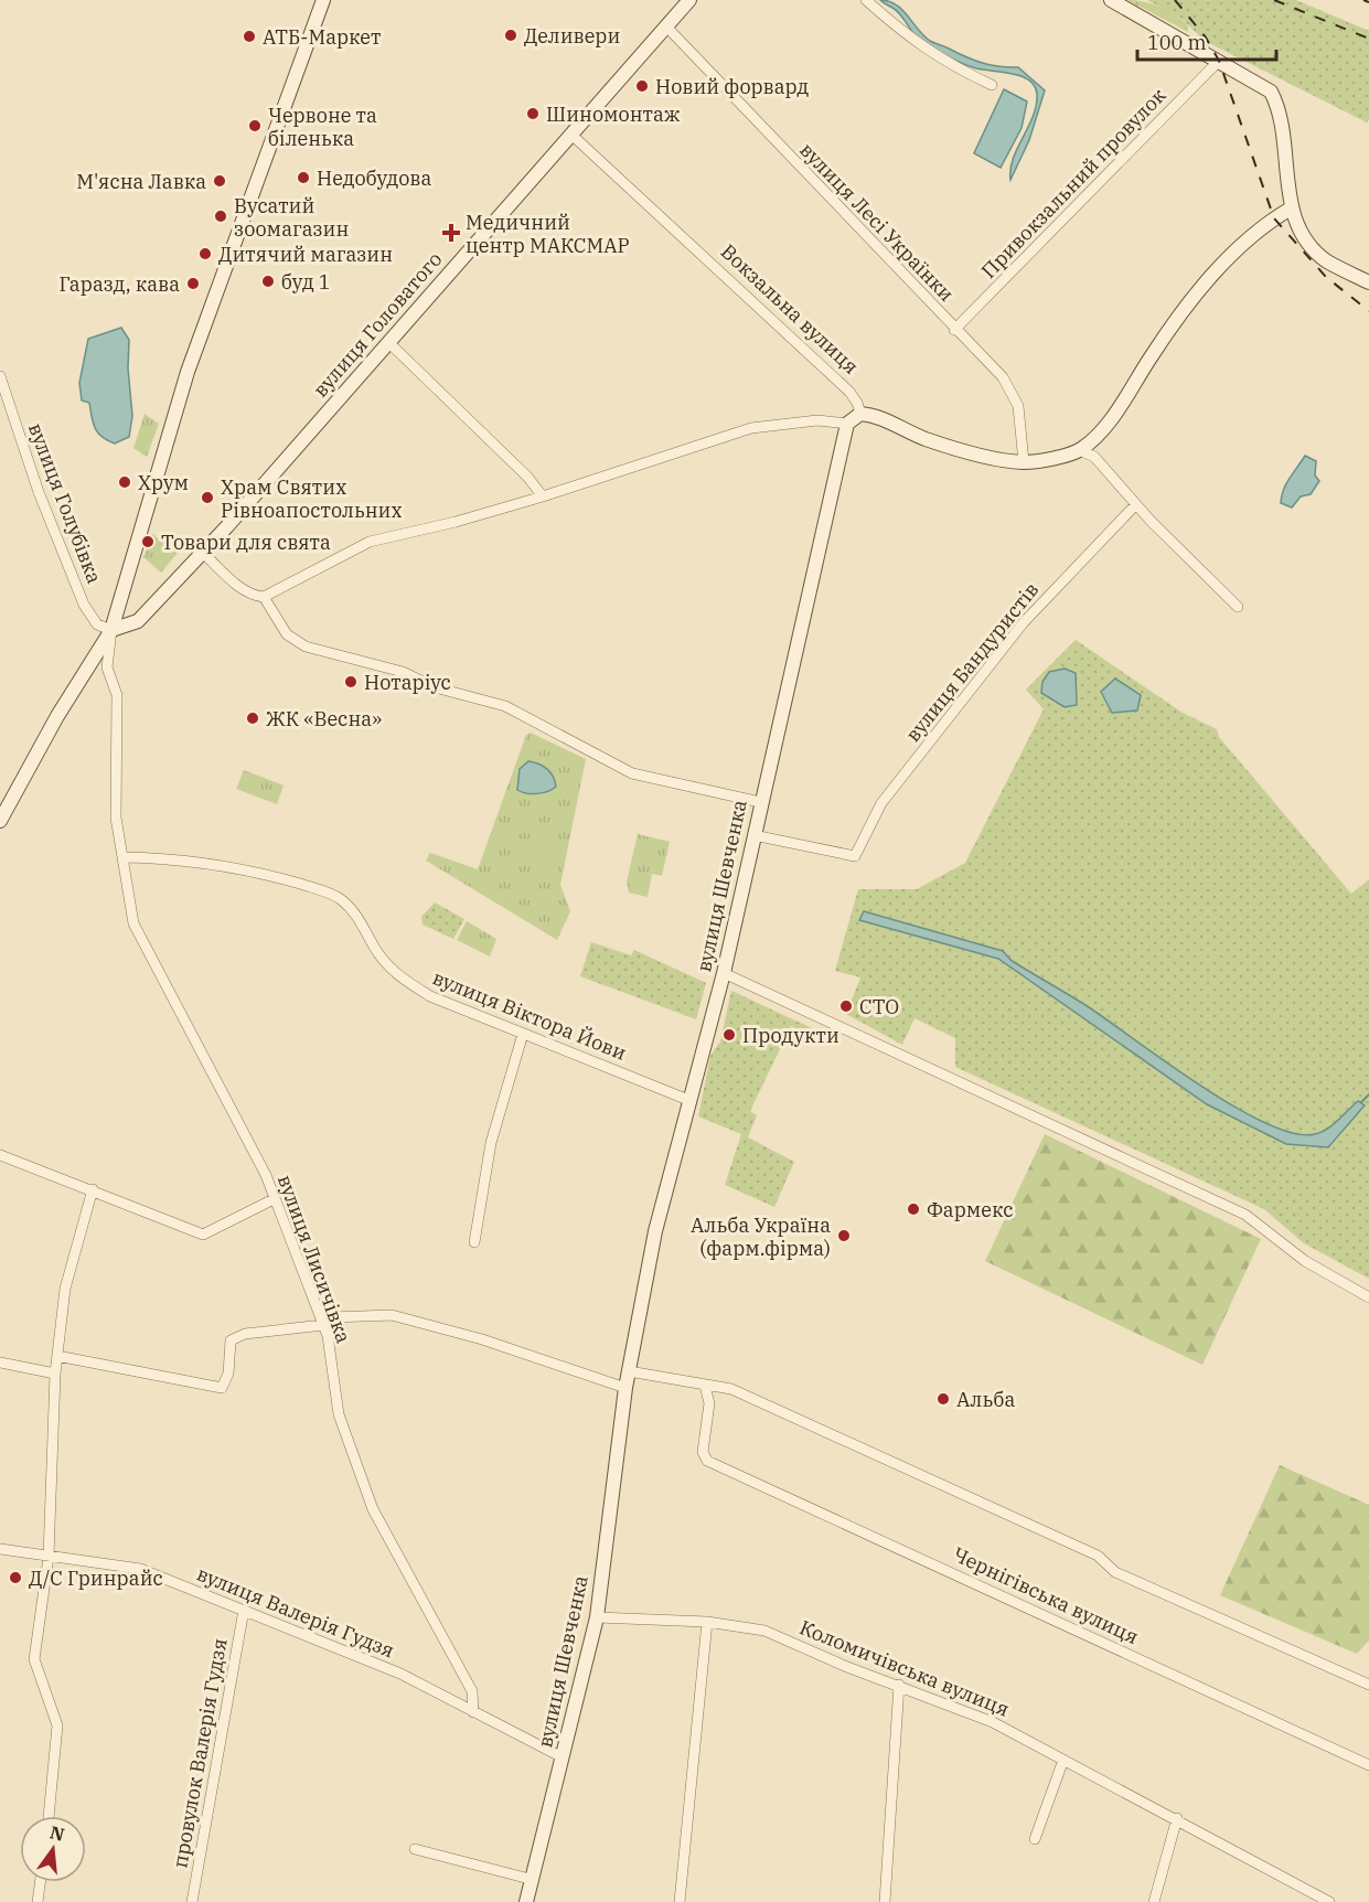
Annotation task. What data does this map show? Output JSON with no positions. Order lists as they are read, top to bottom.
{
  "streets": {
    "main road": ["вулиця Головатого", "вулиця Шевченка"],
    "street": [
      "Привокзальний провулок",
      "вулиця Лесі Українки",
      "Вокзальна вулиця",
      "вулиця Голубівка",
      "вулиця Бандуристів",
      "вулиця Віктора Йови",
      "вулиця Лисичівка",
      "Чернігівська вулиця",
      "вулиця Валерія Гудзя",
      "Коломичівська вулиця",
      "провулок Валерія Гудзя"
    ]
  },
  "crossings": [
    ["Привокзальний провулок", "вулиця Лесі Українки"],
    ["вулиця Лесі Українки", "вулиця Головатого"],
    ["Вокзальна вулиця", "вулиця Головатого"],
    ["вулиця Головатого", "вулиця Голубівка"],
    ["вулиця Головатого", "вулиця Лисичівка"],
    ["вулиця Голубівка", "вулиця Лисичівка"],
    ["вулиця Бандуристів", "вулиця Шевченка"],
    ["вулиця Шевченка", "вулиця Віктора Йови"],
    ["вулиця Шевченка", "вулиця Валерія Гудзя"],
    ["вулиця Шевченка", "Коломичівська вулиця"],
    ["вулиця Віктора Йови", "вулиця Лисичівка"],
    ["вулиця Лисичівка", "вулиця Валерія Гудзя"],
    ["вулиця Валерія Гудзя", "провулок Валерія Гудзя"]
  ],
  "places": {
    "other": [
      "Деливери",
      "АТБ-Маркет",
      "Новий форвард",
      "Шиномонтаж",
      "Червоне та біленька",
      "Недобудова",
      "М'ясна Лавка",
      "Вусатий зоомагазин",
      "Дитячий магазин",
      "буд 1",
      "Гаразд, кава",
      "Хрум",
      "Храм Святих Рівноапостольних",
      "Товари для свята",
      "Нотаріус",
      "ЖК «Весна»",
      "СТО",
      "Продукти",
      "Фармекс",
      "Альба Україна (фарм.фірма)",
      "Альба",
      "Д/С Гринрайс"
    ],
    "health": ["Медичний центр МАКСМАР"]
  },
  "scale_bar": "100 m",
  "north": "top"
}
